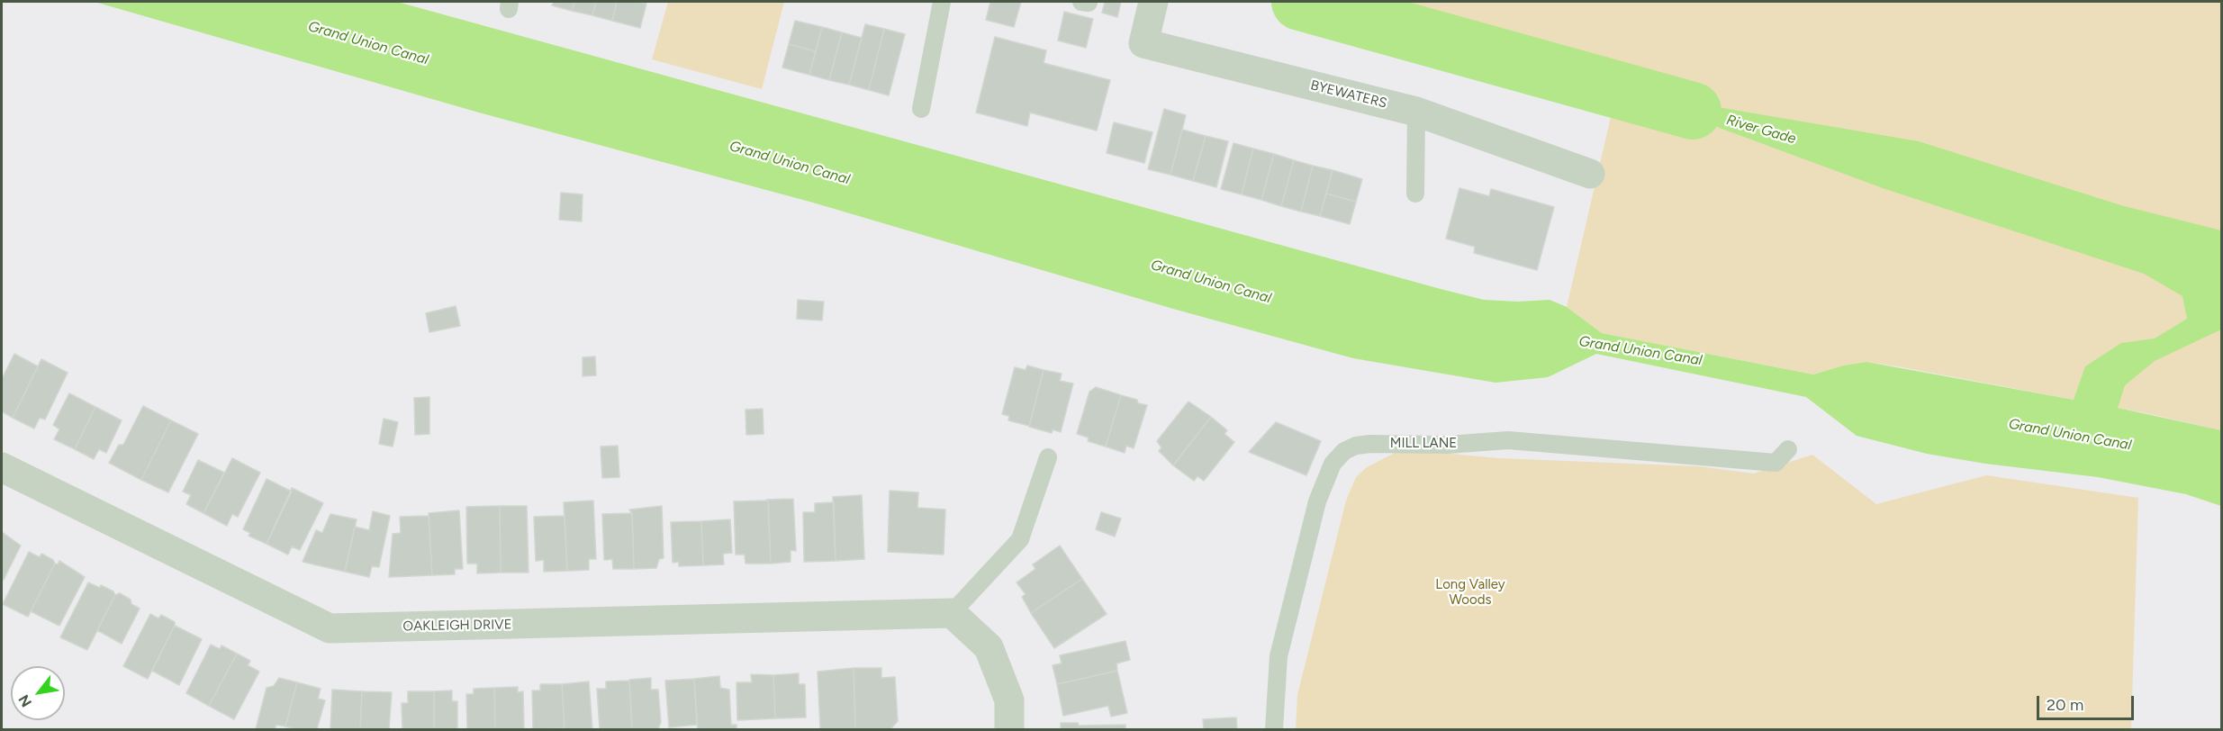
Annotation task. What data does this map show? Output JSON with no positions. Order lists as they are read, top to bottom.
{
  "streets": {
    "street": ["BYEWATERS", "OAKLEIGH DRIVE"],
    "lane": ["MILL LANE"]
  },
  "water": ["Grand Union Canal", "River Gade"],
  "parks": ["Long Valley Woods"],
  "scale_bar": "20 m",
  "north": "bottom left"
}
